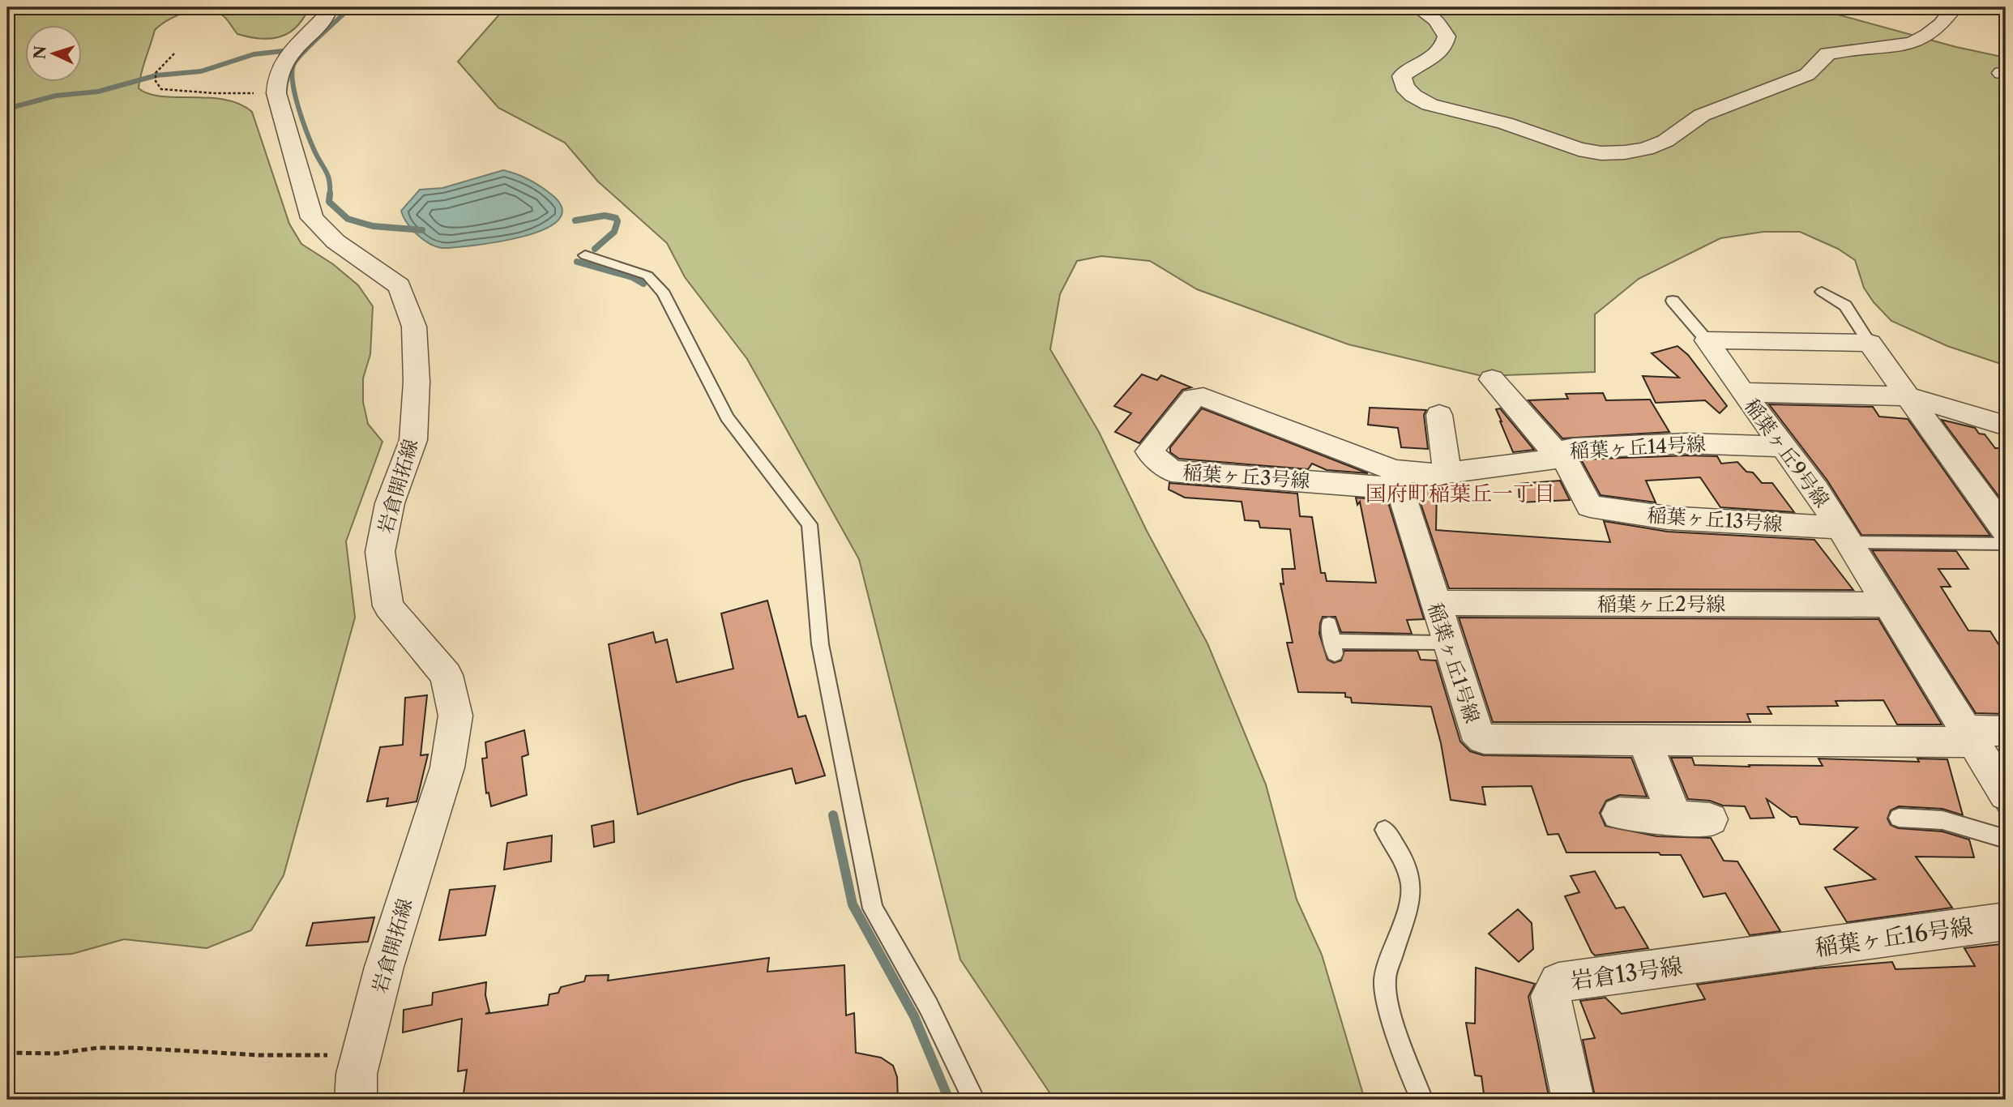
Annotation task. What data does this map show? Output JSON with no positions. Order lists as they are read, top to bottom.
{
  "streets": {
    "street": [
      "稲葉ヶ丘14号線",
      "稲葉ヶ丘9号線",
      "稲葉ヶ丘3号線",
      "岩倉開拓線",
      "稲葉ヶ丘13号線",
      "稲葉ヶ丘2号線",
      "稲葉ヶ丘1号線",
      "稲葉ヶ丘16号線",
      "岩倉13号線"
    ]
  },
  "crossings": [
    ["稲葉ヶ丘14号線", "稲葉ヶ丘9号線"],
    ["稲葉ヶ丘14号線", "稲葉ヶ丘13号線"],
    ["稲葉ヶ丘9号線", "稲葉ヶ丘13号線"],
    ["稲葉ヶ丘9号線", "稲葉ヶ丘2号線"],
    ["稲葉ヶ丘9号線", "稲葉ヶ丘1号線"],
    ["稲葉ヶ丘3号線", "稲葉ヶ丘1号線"],
    ["稲葉ヶ丘2号線", "稲葉ヶ丘1号線"],
    ["稲葉ヶ丘16号線", "岩倉13号線"]
  ],
  "districts": ["国府町稲葉丘一丁目"],
  "north": "left"
}
